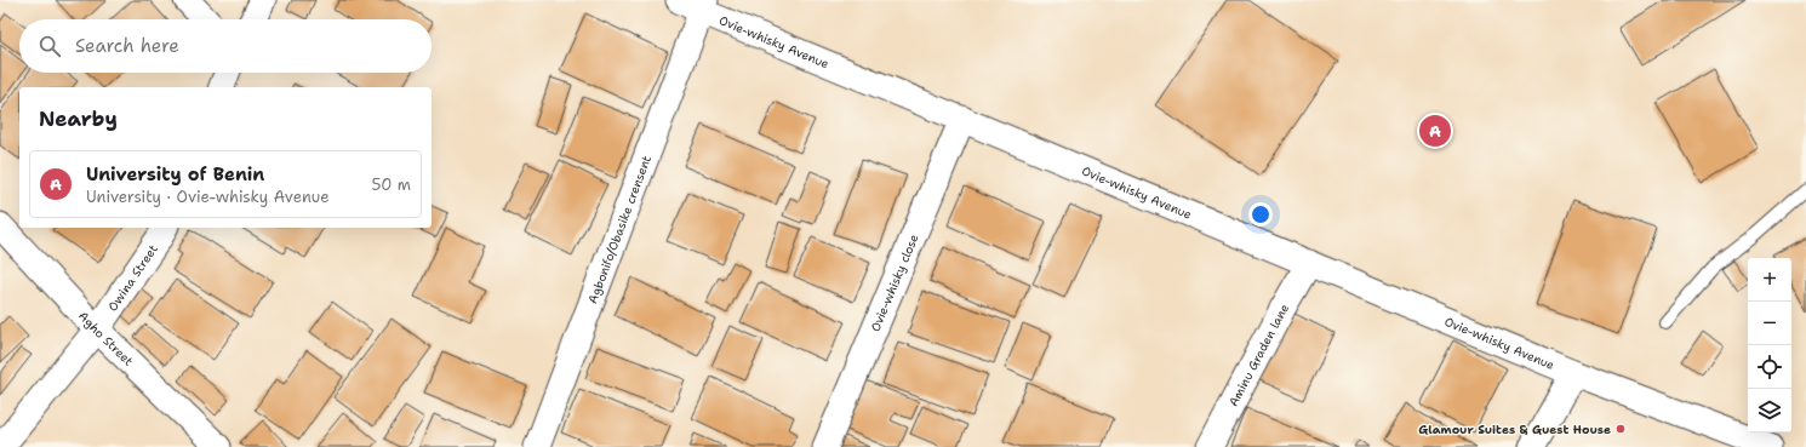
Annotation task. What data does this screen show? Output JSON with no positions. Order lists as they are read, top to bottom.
{
  "streets": {
    "street": [
      "Ovie-whisky Avenue",
      "Agbonifo/Obasike crensent",
      "Owina Street",
      "Ovie-whisky close",
      "Agho Street",
      "Aminu Graden lane"
    ]
  },
  "crossings": [
    ["Ovie-whisky Avenue", "Agbonifo/Obasike crensent"],
    ["Ovie-whisky Avenue", "Ovie-whisky close"],
    ["Ovie-whisky Avenue", "Aminu Graden lane"],
    ["Owina Street", "Agho Street"]
  ],
  "places": ["Glamour Suites & Guest House"],
  "page": {
    "search": "Search here",
    "heading": "Nearby",
    "pins": "A",
    "list": [
      {
        "mark": "A",
        "name": "University of Benin",
        "note": "University · Ovie-whisky Avenue",
        "value": "50 m"
      }
    ],
    "map_buttons": ["+", "−"]
  }
}
